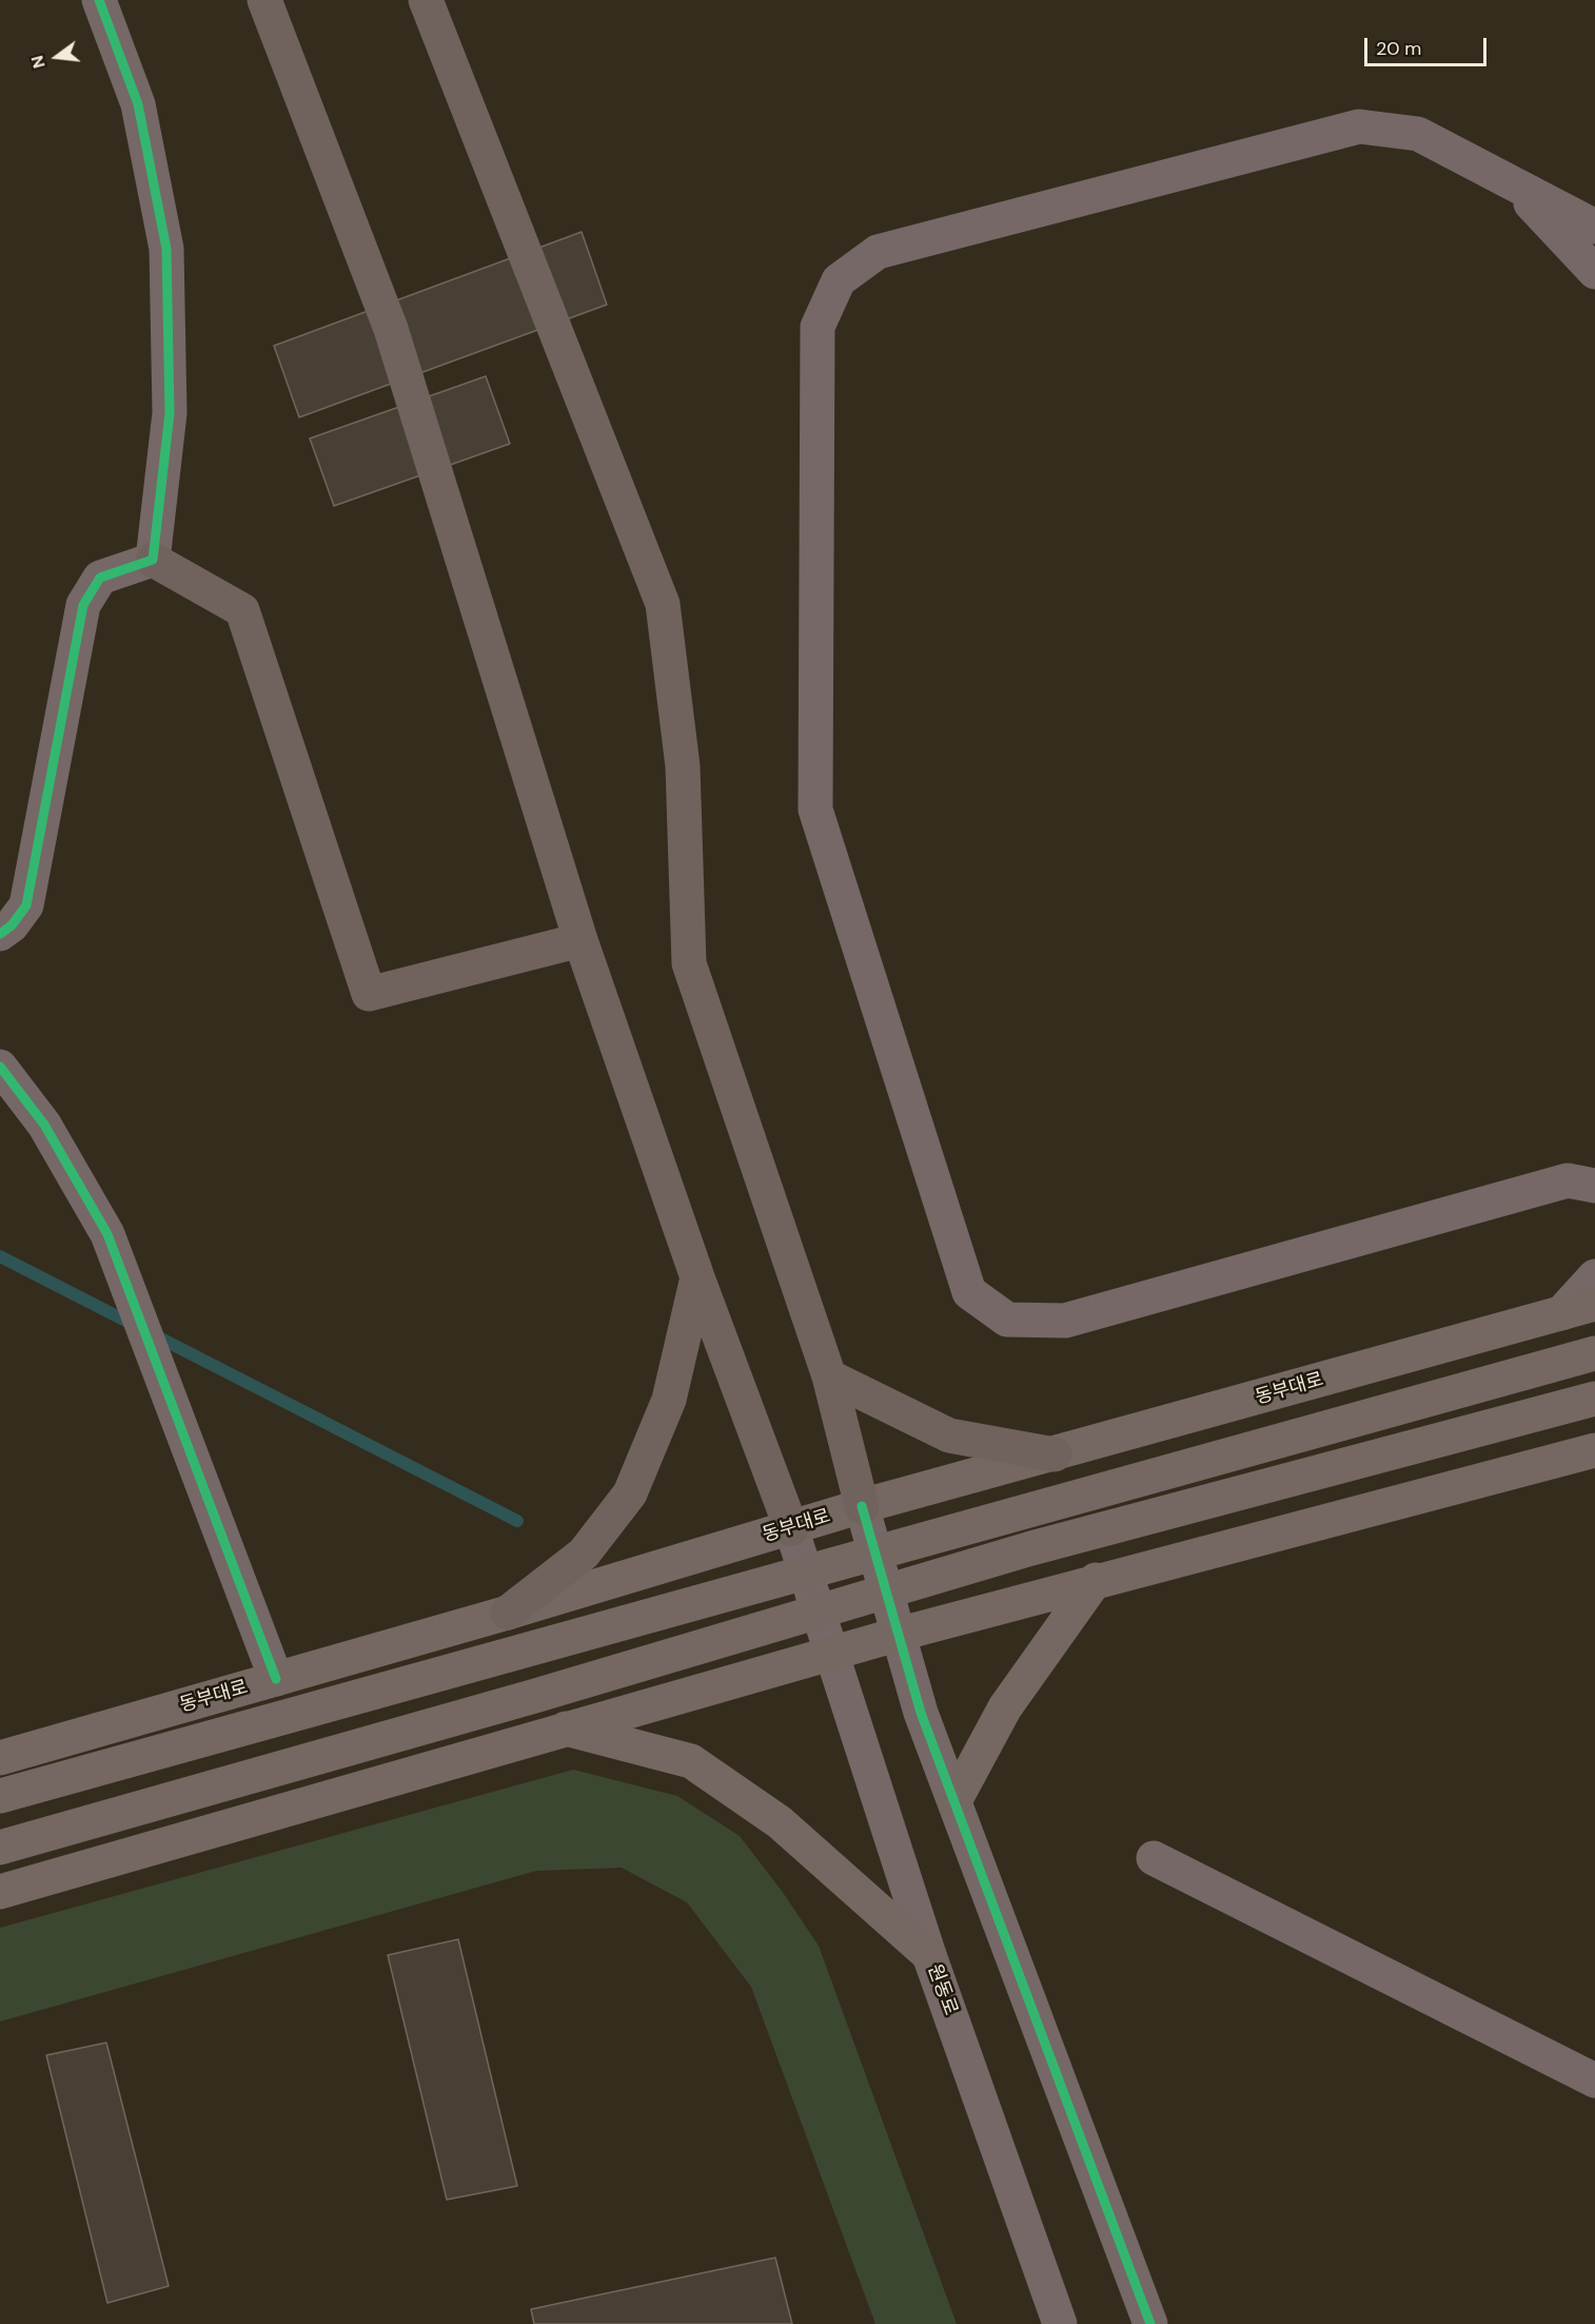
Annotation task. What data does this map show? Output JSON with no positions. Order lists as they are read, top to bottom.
{
  "streets": {
    "main road": ["동부대로"],
    "street": ["원동로"]
  },
  "crossings": [
    ["동부대로", "원동로"]
  ],
  "scale_bar": "20 m",
  "north": "left"
}
